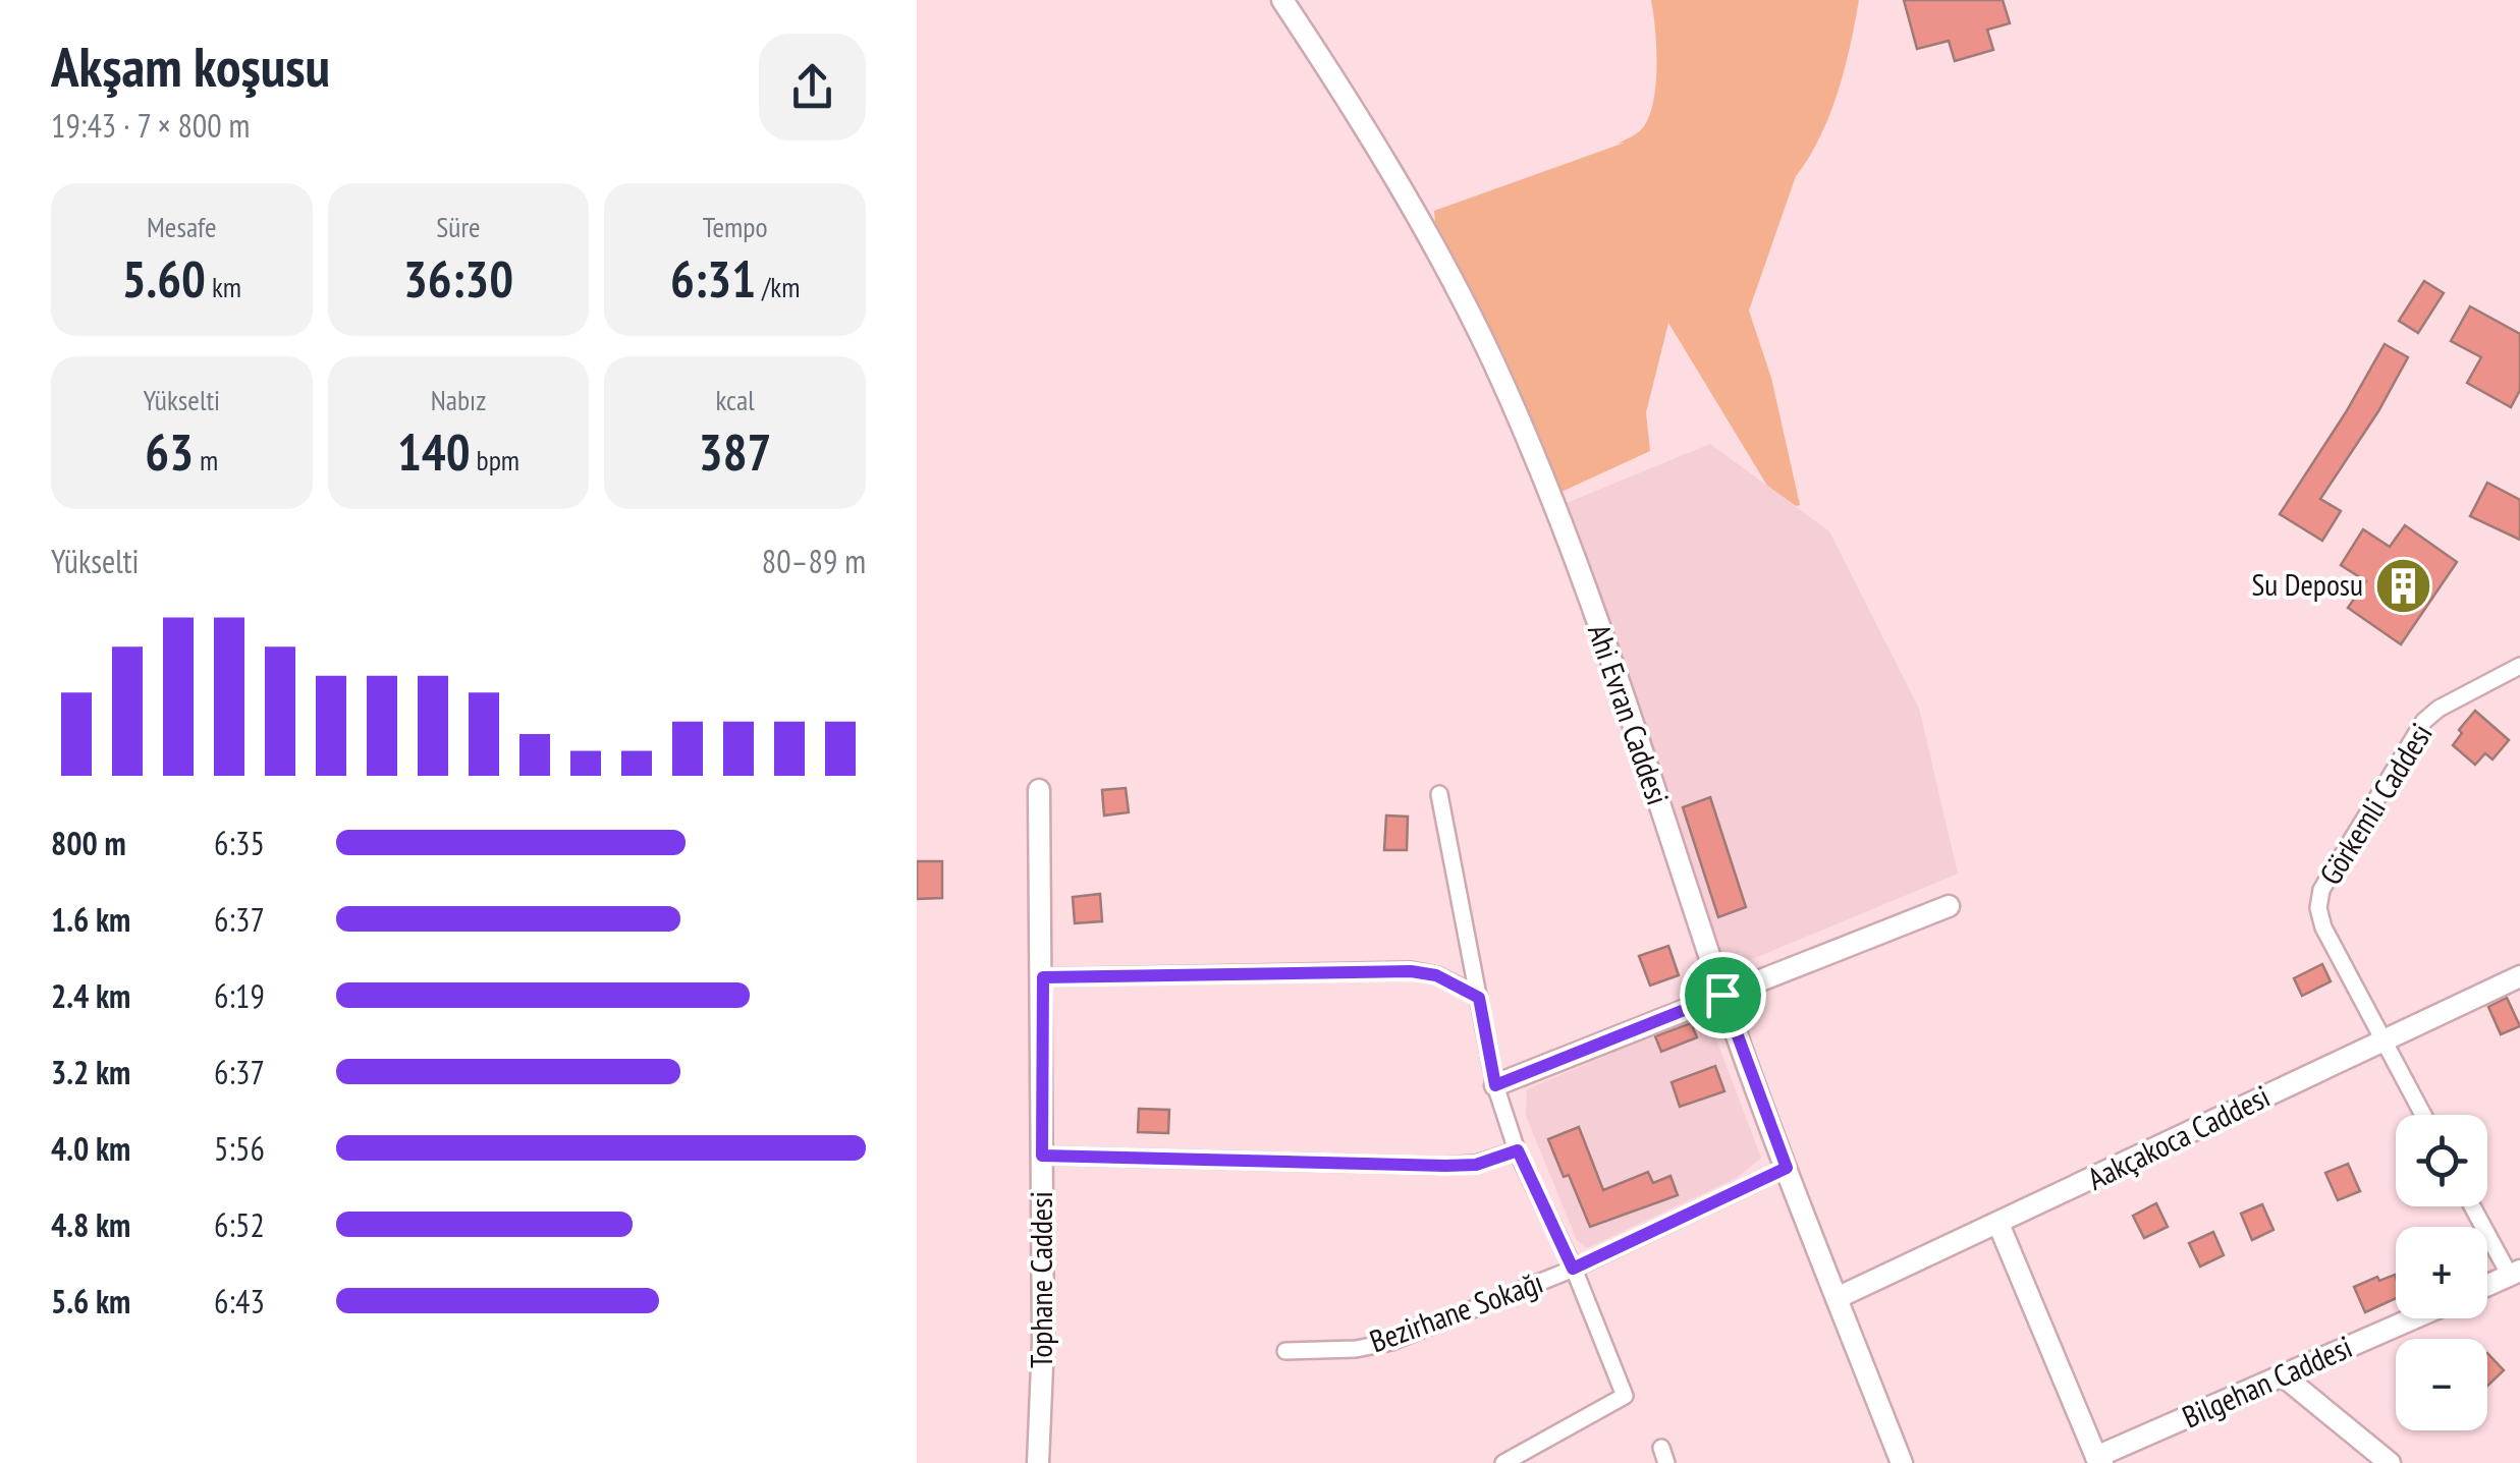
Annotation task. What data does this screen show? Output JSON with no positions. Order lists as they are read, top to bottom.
{
  "streets": {
    "street": [
      "Ahi Evran Caddesi",
      "Görkemli Caddesi",
      "Aakçakoca Caddesi",
      "Tophane Caddesi",
      "Bezirhane Sokağı",
      "Bilgehan Caddesi"
    ]
  },
  "crossings": [
    ["Ahi Evran Caddesi", "Aakçakoca Caddesi"],
    ["Ahi Evran Caddesi", "Bezirhane Sokağı"],
    ["Görkemli Caddesi", "Aakçakoca Caddesi"]
  ],
  "places": {
    "building": ["Su Deposu"]
  },
  "page": {
    "heading": ["Akşam koşusu", "19:43 · 7 × 800 m"],
    "stats": [
      ["Mesafe", "5.60 km"],
      ["Süre", "36:30"],
      ["Tempo", "6:31 /km"],
      ["Yükselti", "63 m"],
      ["Nabız", "140 bpm"],
      ["kcal", "387"]
    ],
    "chart": ["Yükselti", "80–89 m"],
    "list": [
      {
        "name": "800 m",
        "note": "6:35"
      },
      {
        "name": "1.6 km",
        "note": "6:37"
      },
      {
        "name": "2.4 km",
        "note": "6:19"
      },
      {
        "name": "3.2 km",
        "note": "6:37"
      },
      {
        "name": "4.0 km",
        "note": "5:56"
      },
      {
        "name": "4.8 km",
        "note": "6:52"
      },
      {
        "name": "5.6 km",
        "note": "6:43"
      }
    ],
    "map_buttons": ["+", "−"]
  }
}
